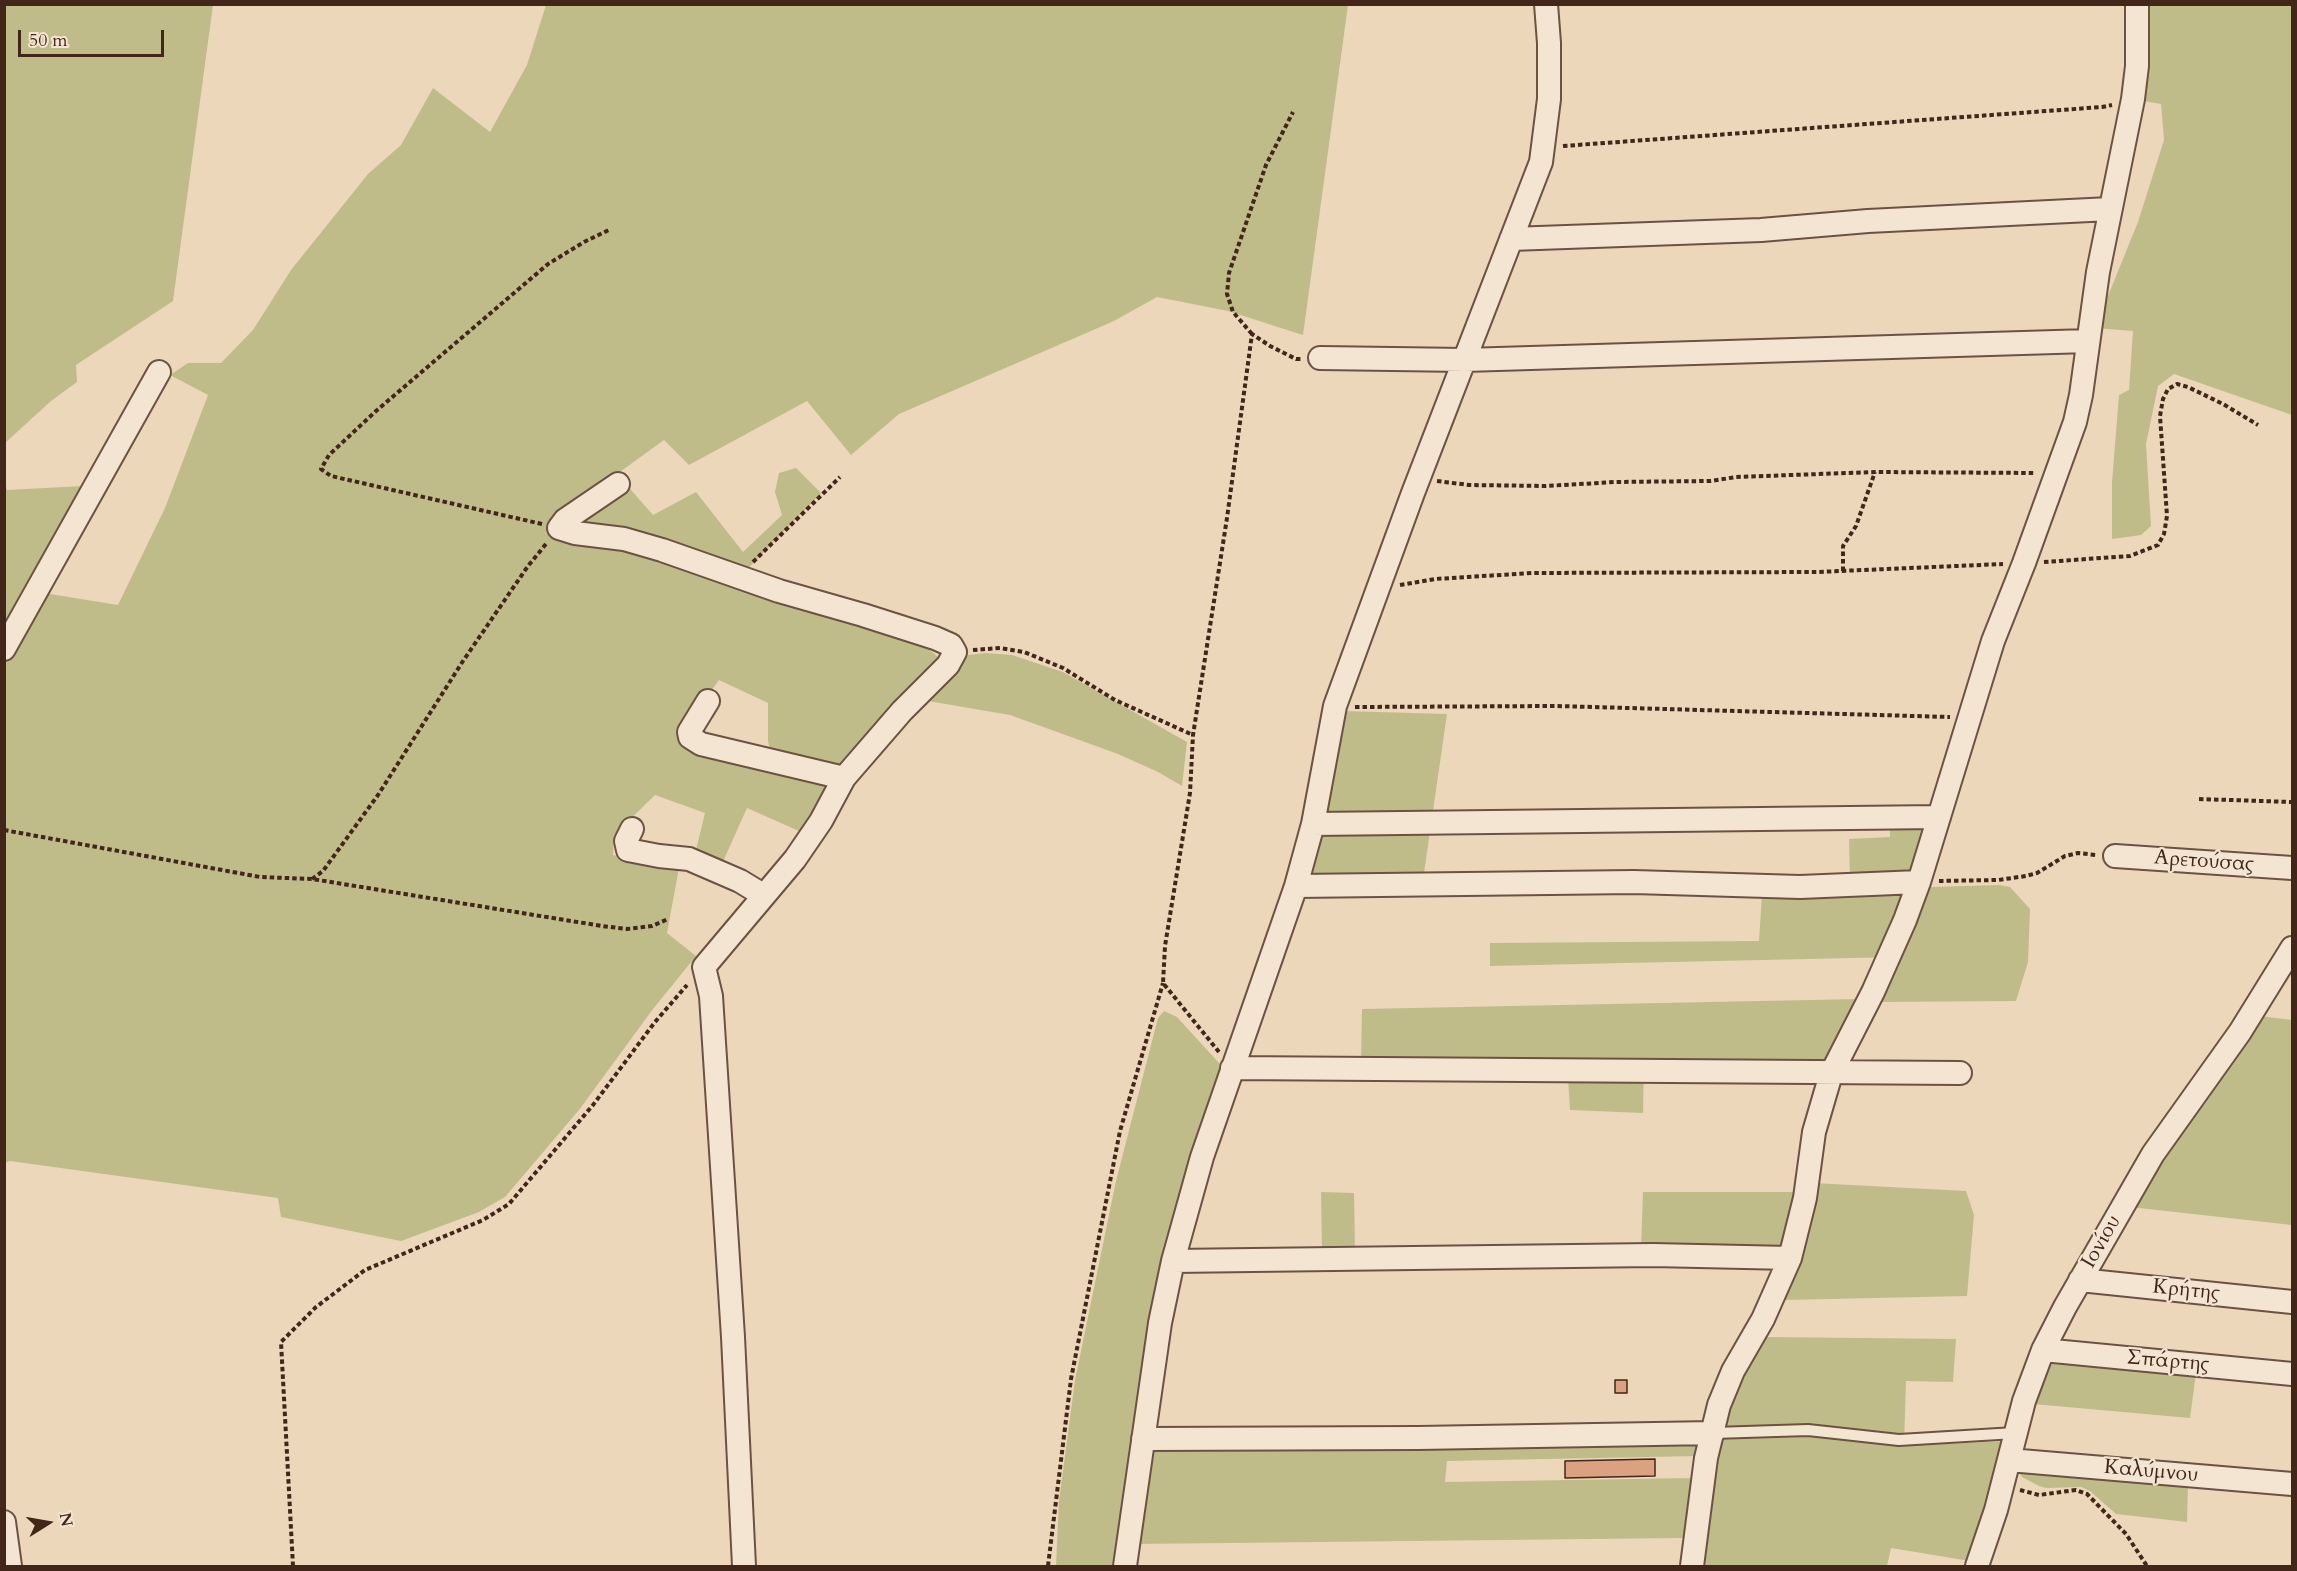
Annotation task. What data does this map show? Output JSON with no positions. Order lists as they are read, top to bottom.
{
  "streets": {
    "street": [
      "Αρετούσας",
      "Ιονίου",
      "Κρήτης",
      "Σπάρτης",
      "Καλύμνου"
    ]
  },
  "crossings": [
    ["Ιονίου", "Κρήτης"],
    ["Ιονίου", "Σπάρτης"],
    ["Ιονίου", "Καλύμνου"]
  ],
  "scale_bar": "50 m",
  "north": "right"
}
